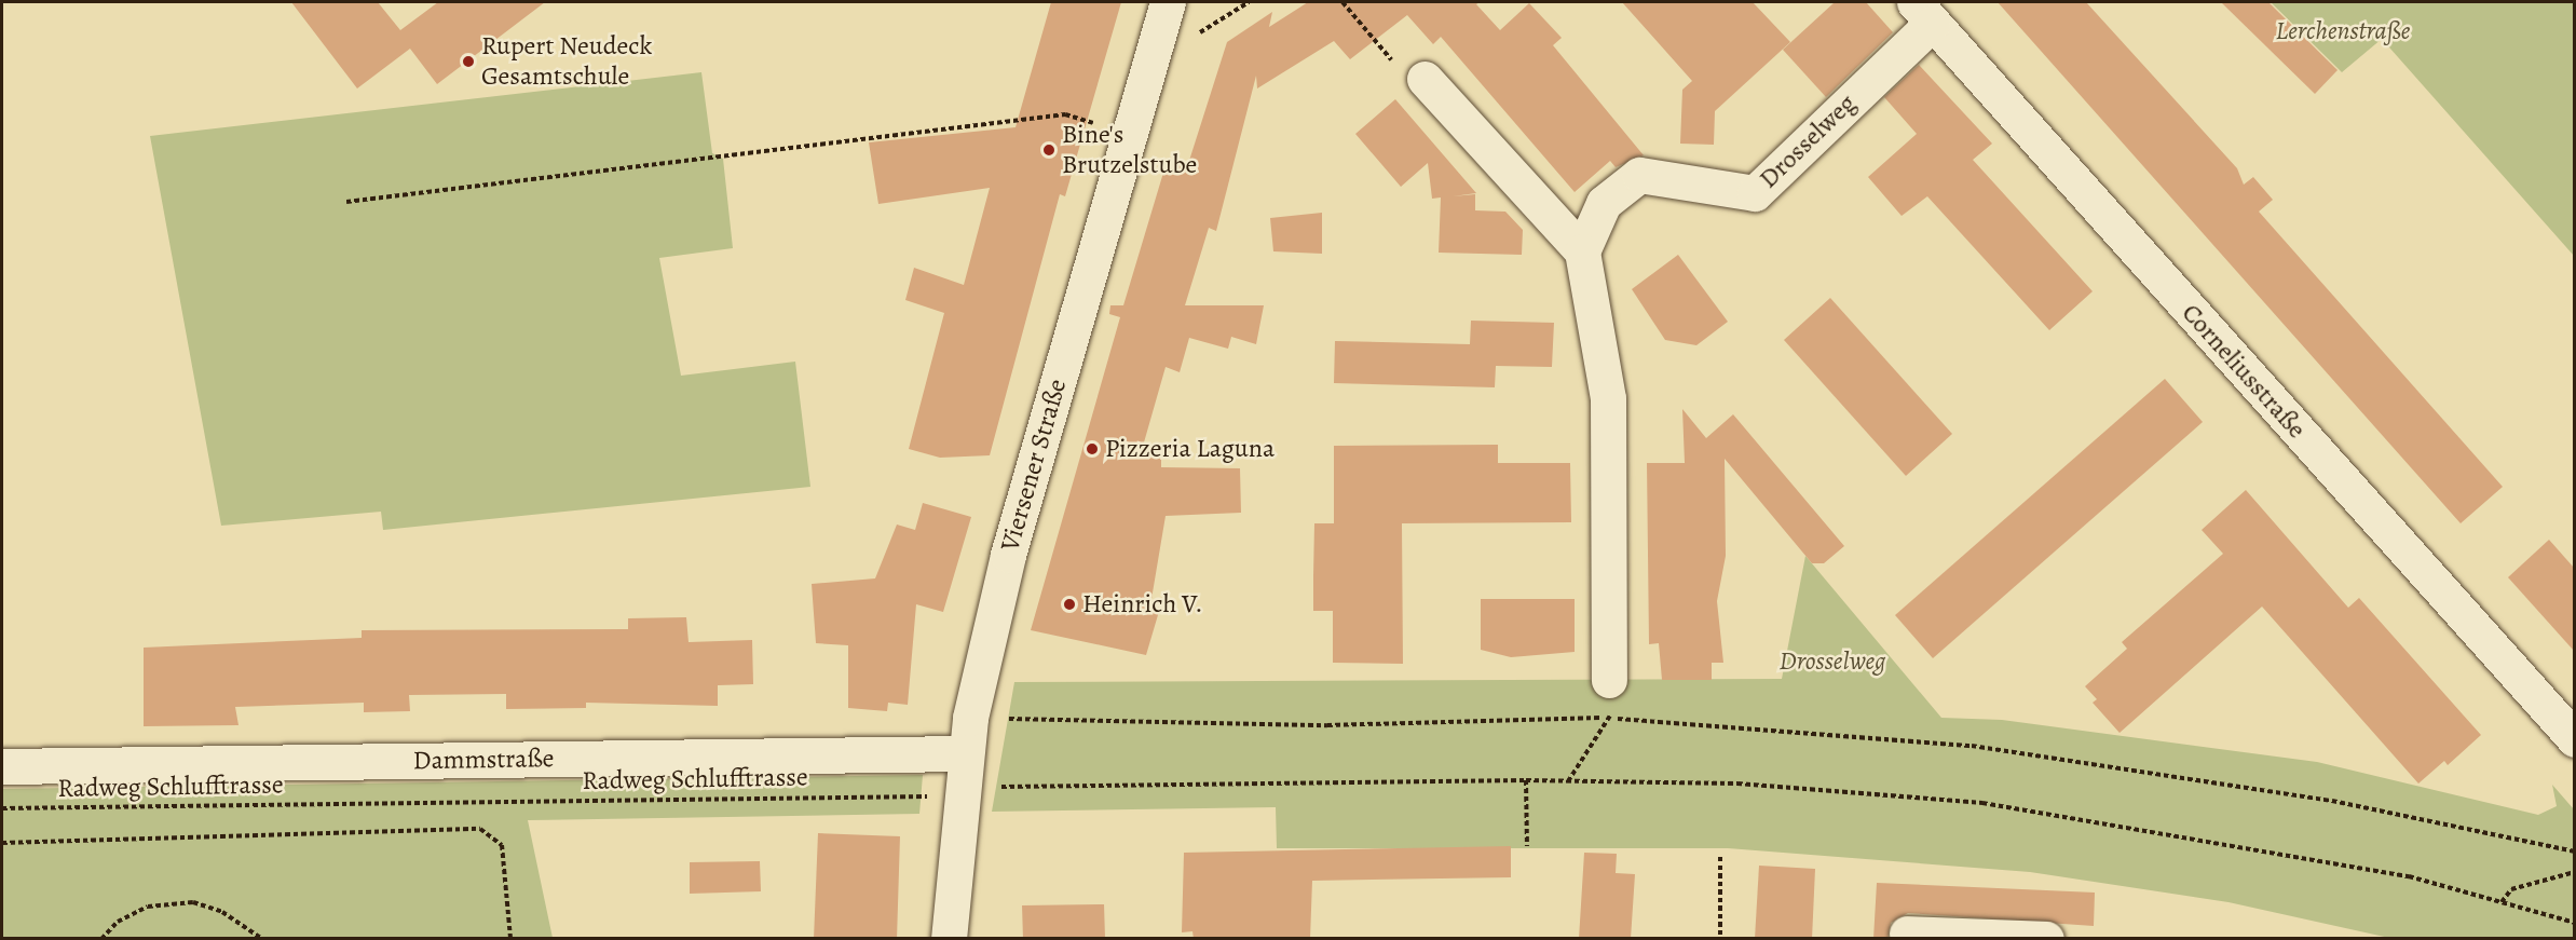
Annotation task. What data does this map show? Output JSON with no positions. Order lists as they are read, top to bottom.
{
  "streets": {
    "street": [
      "Drosselweg",
      "Corneliusstraße",
      "Viersener Straße",
      "Dammstraße"
    ],
    "path": ["Radweg Schlufftrasse"]
  },
  "crossings": [
    ["Drosselweg", "Corneliusstraße"],
    ["Viersener Straße", "Dammstraße"],
    ["Viersener Straße", "Radweg Schlufftrasse"]
  ],
  "parks": ["Lerchenstraße", "Drosselweg"],
  "places": [
    "Rupert Neudeck Gesamtschule",
    "Bine's Brutzelstube",
    "Pizzeria Laguna",
    "Heinrich V."
  ]
}
